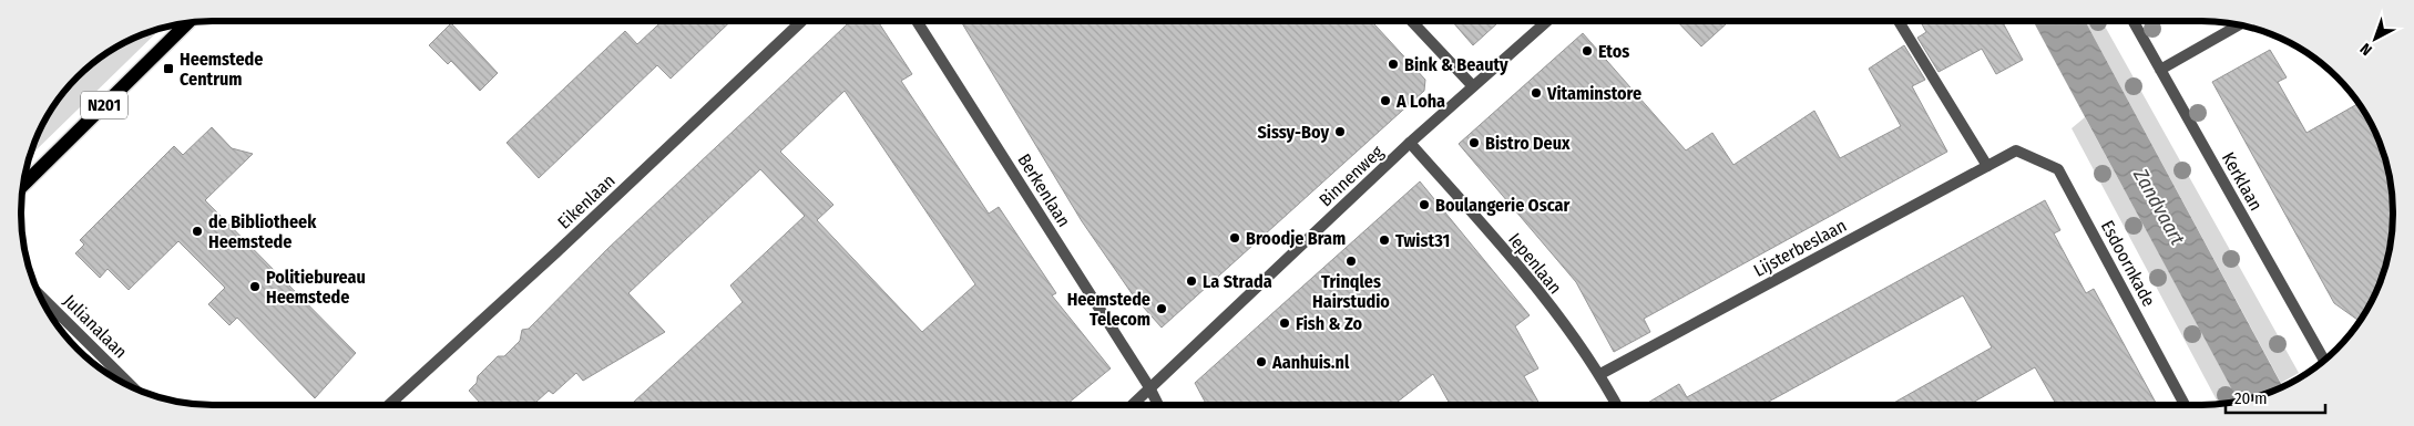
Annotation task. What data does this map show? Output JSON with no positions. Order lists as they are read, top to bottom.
{
  "streets": {
    "main road": ["N201"],
    "street": [
      "Binnenweg",
      "Kerklaan",
      "Berkenlaan",
      "Eikenlaan",
      "Lijsterbeslaan",
      "Iepenlaan",
      "Esdoornkade",
      "Julianalaan"
    ]
  },
  "crossings": [
    ["Binnenweg", "Berkenlaan"],
    ["Binnenweg", "Iepenlaan"],
    ["Lijsterbeslaan", "Iepenlaan"],
    ["Lijsterbeslaan", "Esdoornkade"]
  ],
  "water": ["Zandvaart"],
  "places": {
    "other": [
      "Etos",
      "Bink & Beauty",
      "Vitaminstore",
      "A Loha",
      "Sissy-Boy",
      "Bistro Deux",
      "Boulangerie Oscar",
      "de Bibliotheek Heemstede",
      "Broodje Bram",
      "Twist31",
      "Trinqles Hairstudio",
      "La Strada",
      "Politiebureau Heemstede",
      "Heemstede Telecom",
      "Fish & Zo",
      "Aanhuis.nl"
    ],
    "transit": ["Heemstede Centrum"]
  },
  "scale_bar": "20 m",
  "north": "bottom left"
}
